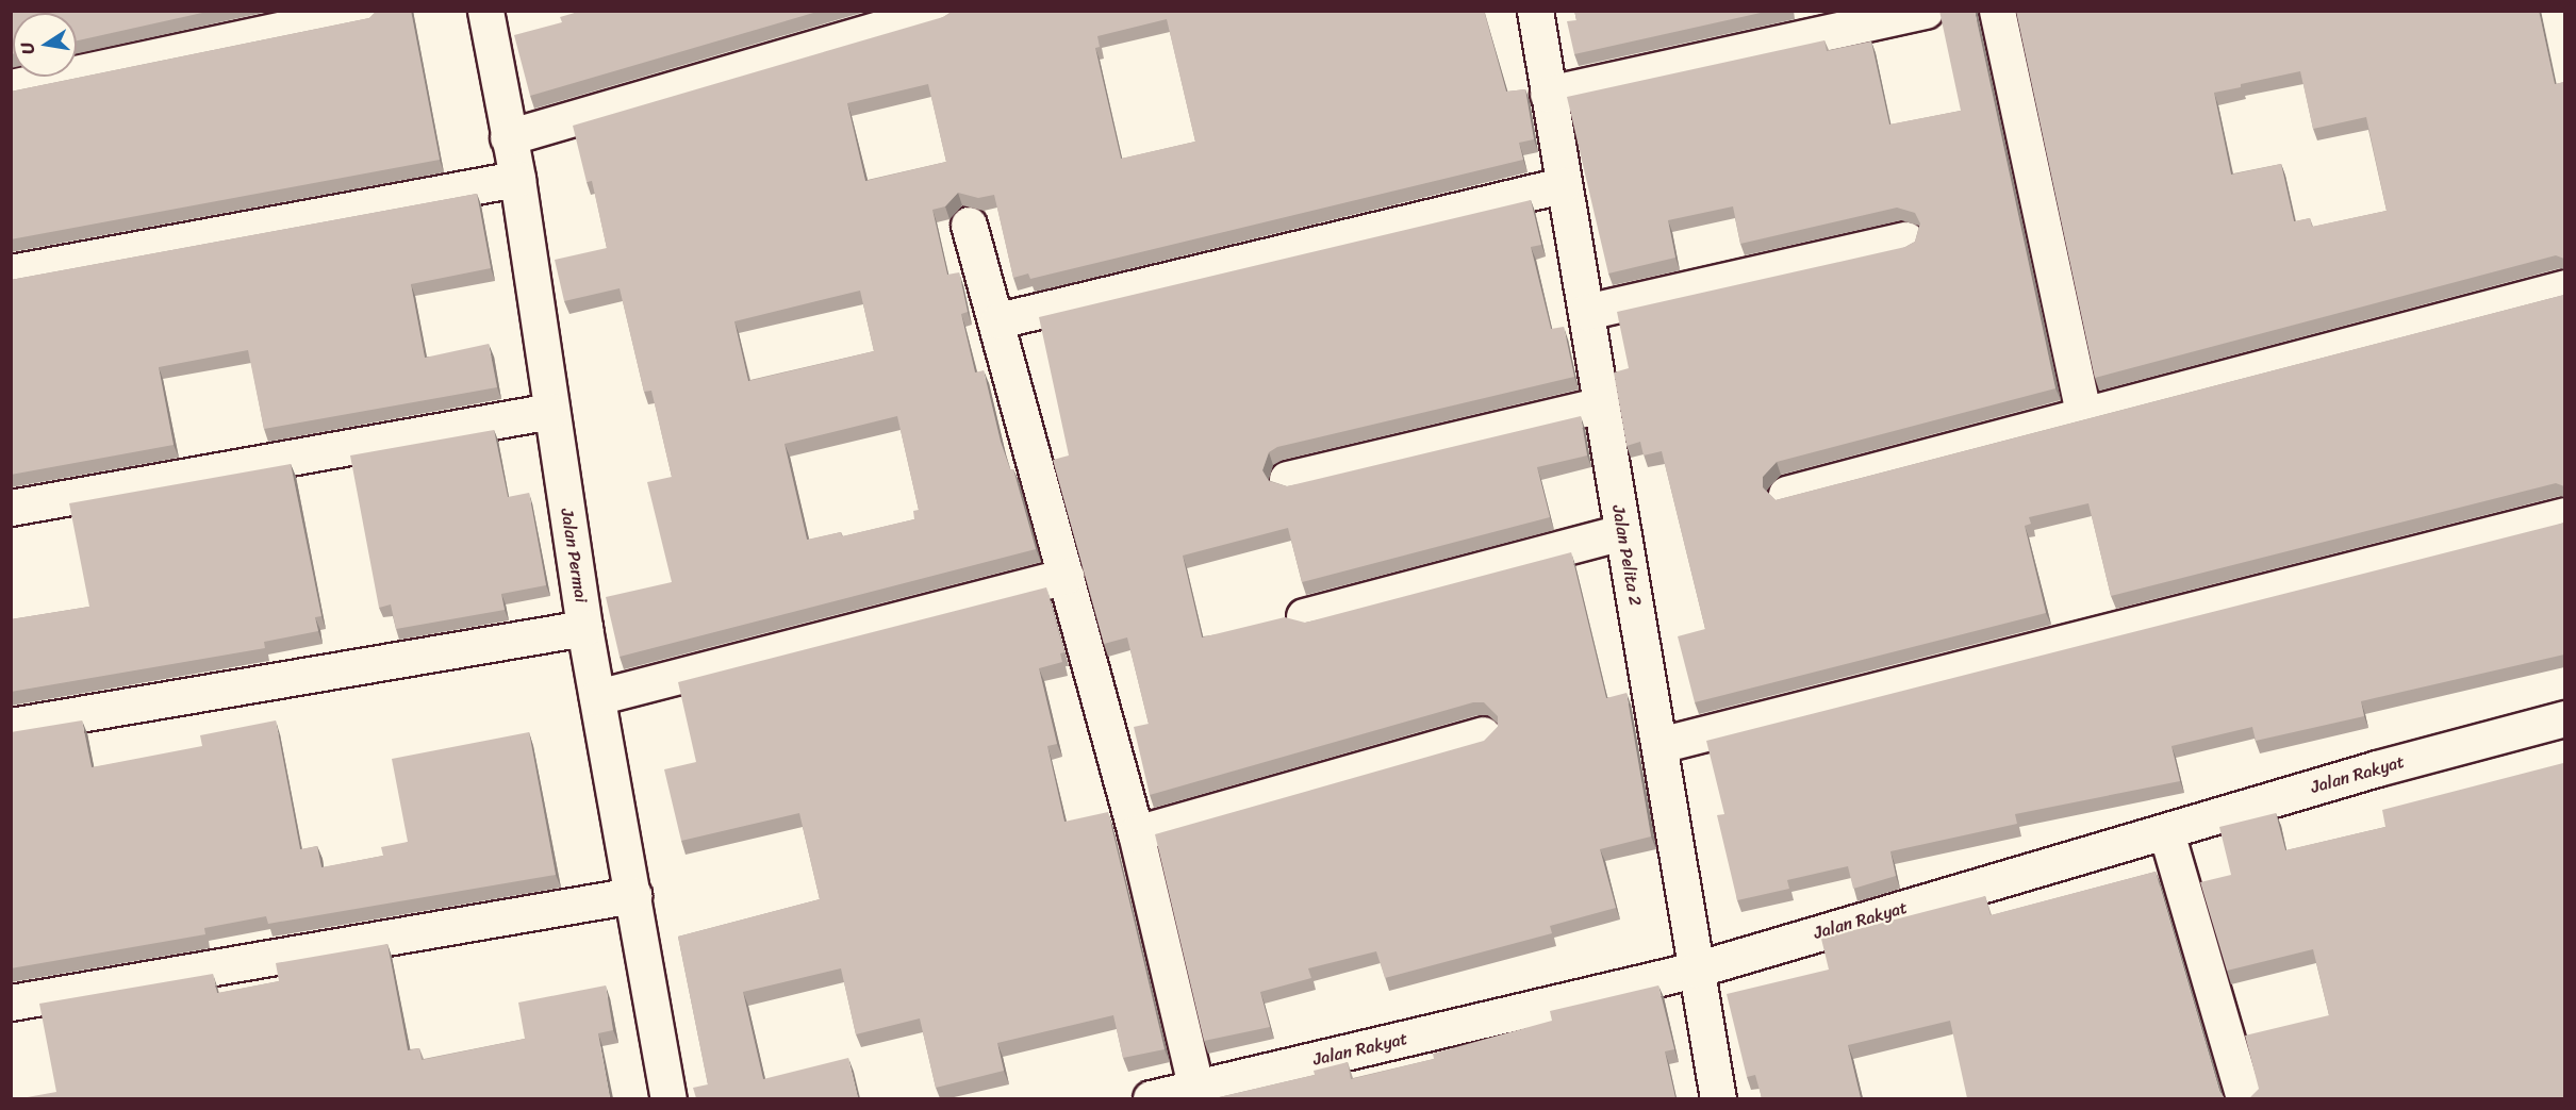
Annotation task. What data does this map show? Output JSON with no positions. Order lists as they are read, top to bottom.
{
  "streets": {
    "street": ["Jalan Permai", "Jalan Pelita 2", "Jalan Rakyat"]
  },
  "crossings": [
    ["Jalan Pelita 2", "Jalan Rakyat"]
  ],
  "north": "left"
}
